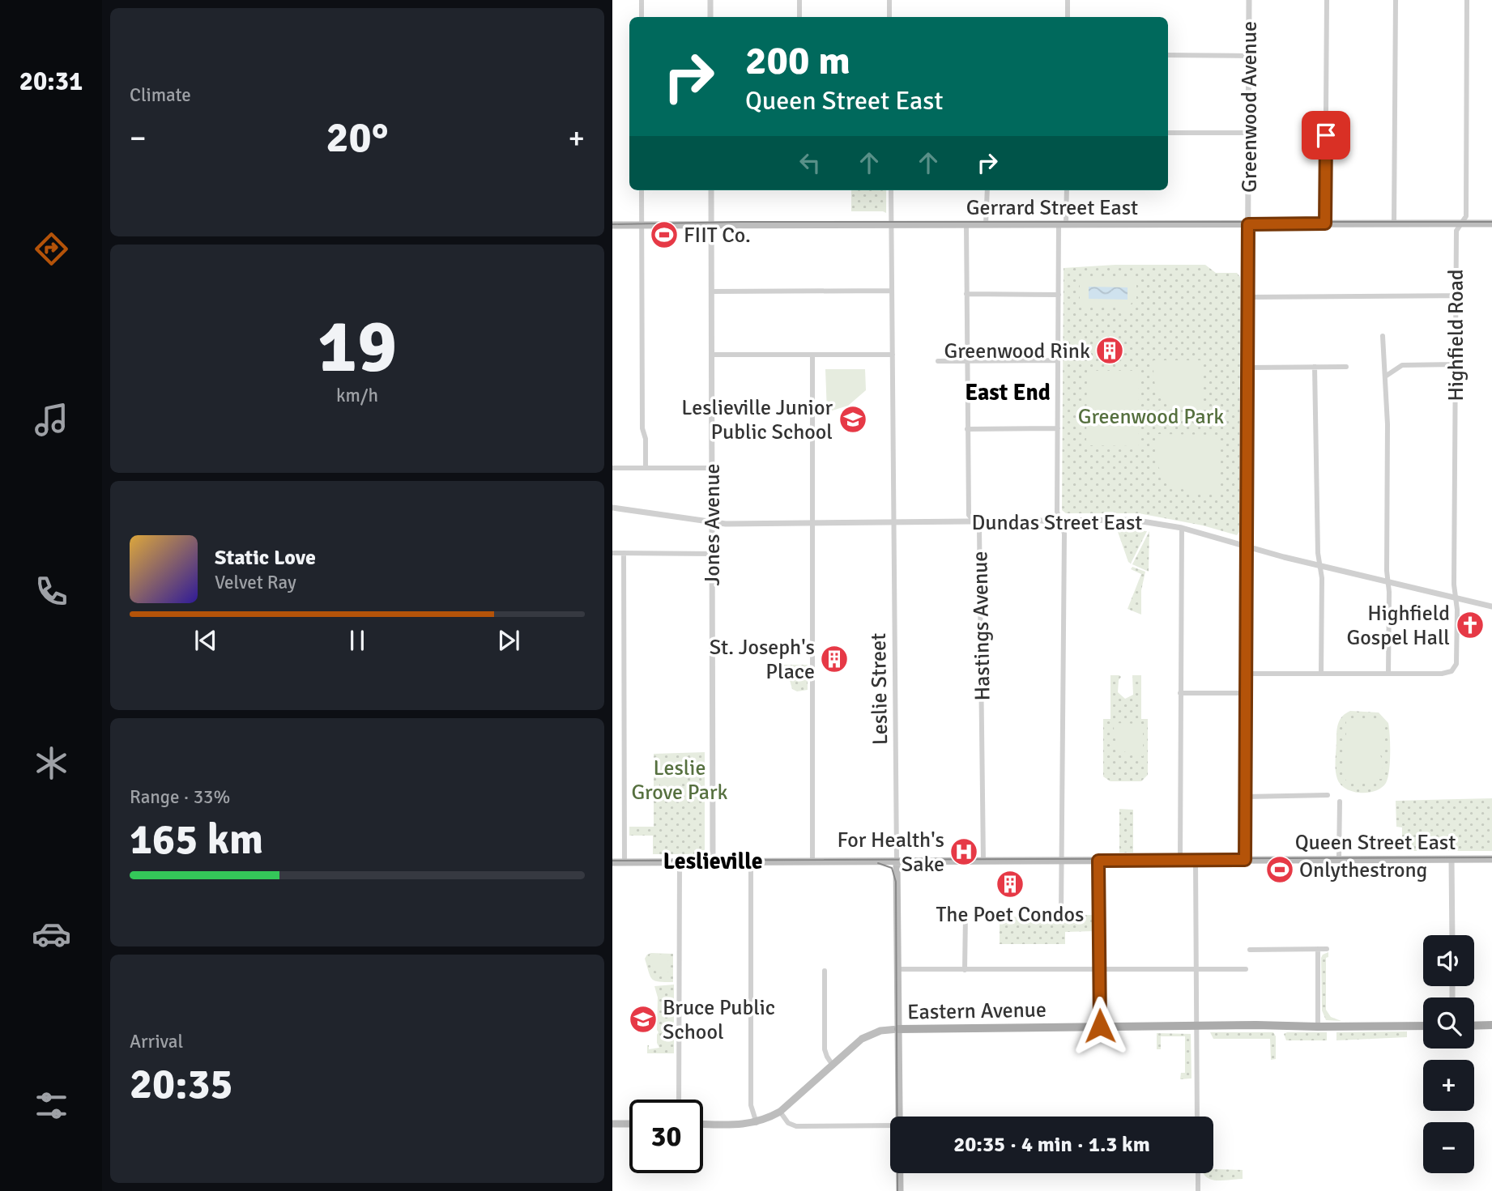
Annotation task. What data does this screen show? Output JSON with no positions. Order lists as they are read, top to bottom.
{
  "streets": {
    "main road": [
      "Gerrard Street East",
      "Leslie Street",
      "Queen Street East",
      "Eastern Avenue"
    ],
    "street": [
      "Greenwood Avenue",
      "Highfield Road",
      "Dundas Street East",
      "Jones Avenue",
      "Hastings Avenue"
    ]
  },
  "crossings": [
    ["Greenwood Avenue", "Gerrard Street East"],
    ["Greenwood Avenue", "Dundas Street East"],
    ["Greenwood Avenue", "Queen Street East"],
    ["Gerrard Street East", "Highfield Road"],
    ["Gerrard Street East", "Jones Avenue"],
    ["Gerrard Street East", "Hastings Avenue"],
    ["Gerrard Street East", "Leslie Street"],
    ["Highfield Road", "Dundas Street East"],
    ["Dundas Street East", "Jones Avenue"],
    ["Dundas Street East", "Hastings Avenue"],
    ["Dundas Street East", "Leslie Street"],
    ["Jones Avenue", "Queen Street East"],
    ["Hastings Avenue", "Queen Street East"],
    ["Leslie Street", "Queen Street East"],
    ["Leslie Street", "Eastern Avenue"]
  ],
  "districts": ["East End", "Leslieville"],
  "parks": ["Greenwood Park", "Leslie Grove Park"],
  "places": {
    "sports": ["FIIT Co.", "Onlythestrong"],
    "building": ["Greenwood Rink", "St. Joseph's Place", "The Poet Condos"],
    "school or university": ["Leslieville Junior Public School", "Bruce Public School"],
    "church": ["Highfield Gospel Hall"],
    "hospital": ["For Health's Sake"]
  },
  "page": {
    "tabs": "20:31",
    "tile": [
      "Climate",
      ["19", "km/h"],
      ["Range · 33%", "165 km"],
      ["Arrival", "20:35"]
    ],
    "turn": ["200 m", "Queen Street East"],
    "heat": ["−", "20°", "+"],
    "song": ["Static Love", "Velvet Ray"],
    "map_buttons": ["+", "−"],
    "limit": "30",
    "trip": "20:35 · 4 min · 1.3 km"
  }
}
